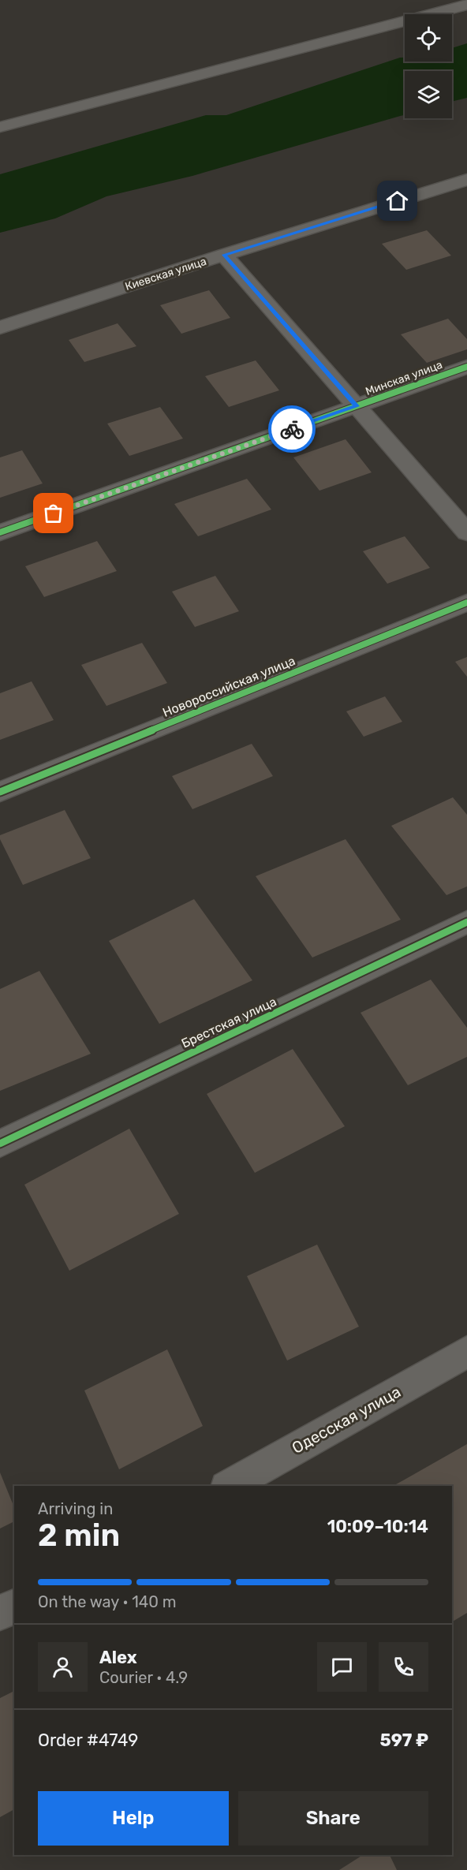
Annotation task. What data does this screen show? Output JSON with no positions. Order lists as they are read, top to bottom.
{
  "streets": {
    "street": [
      "Киевская улица",
      "Минская улица",
      "Новороссийская улица",
      "Брестская улица",
      "Одесская улица"
    ]
  },
  "page": {
    "heading": ["2 min", "Arriving in", "10:09–10:14"],
    "panel": [
      "Alex",
      "Courier · 4.9",
      "Order #4749",
      "597 ₽"
    ],
    "bar": "On the way · 140 m",
    "buttons": ["Help", "Share"]
  }
}
